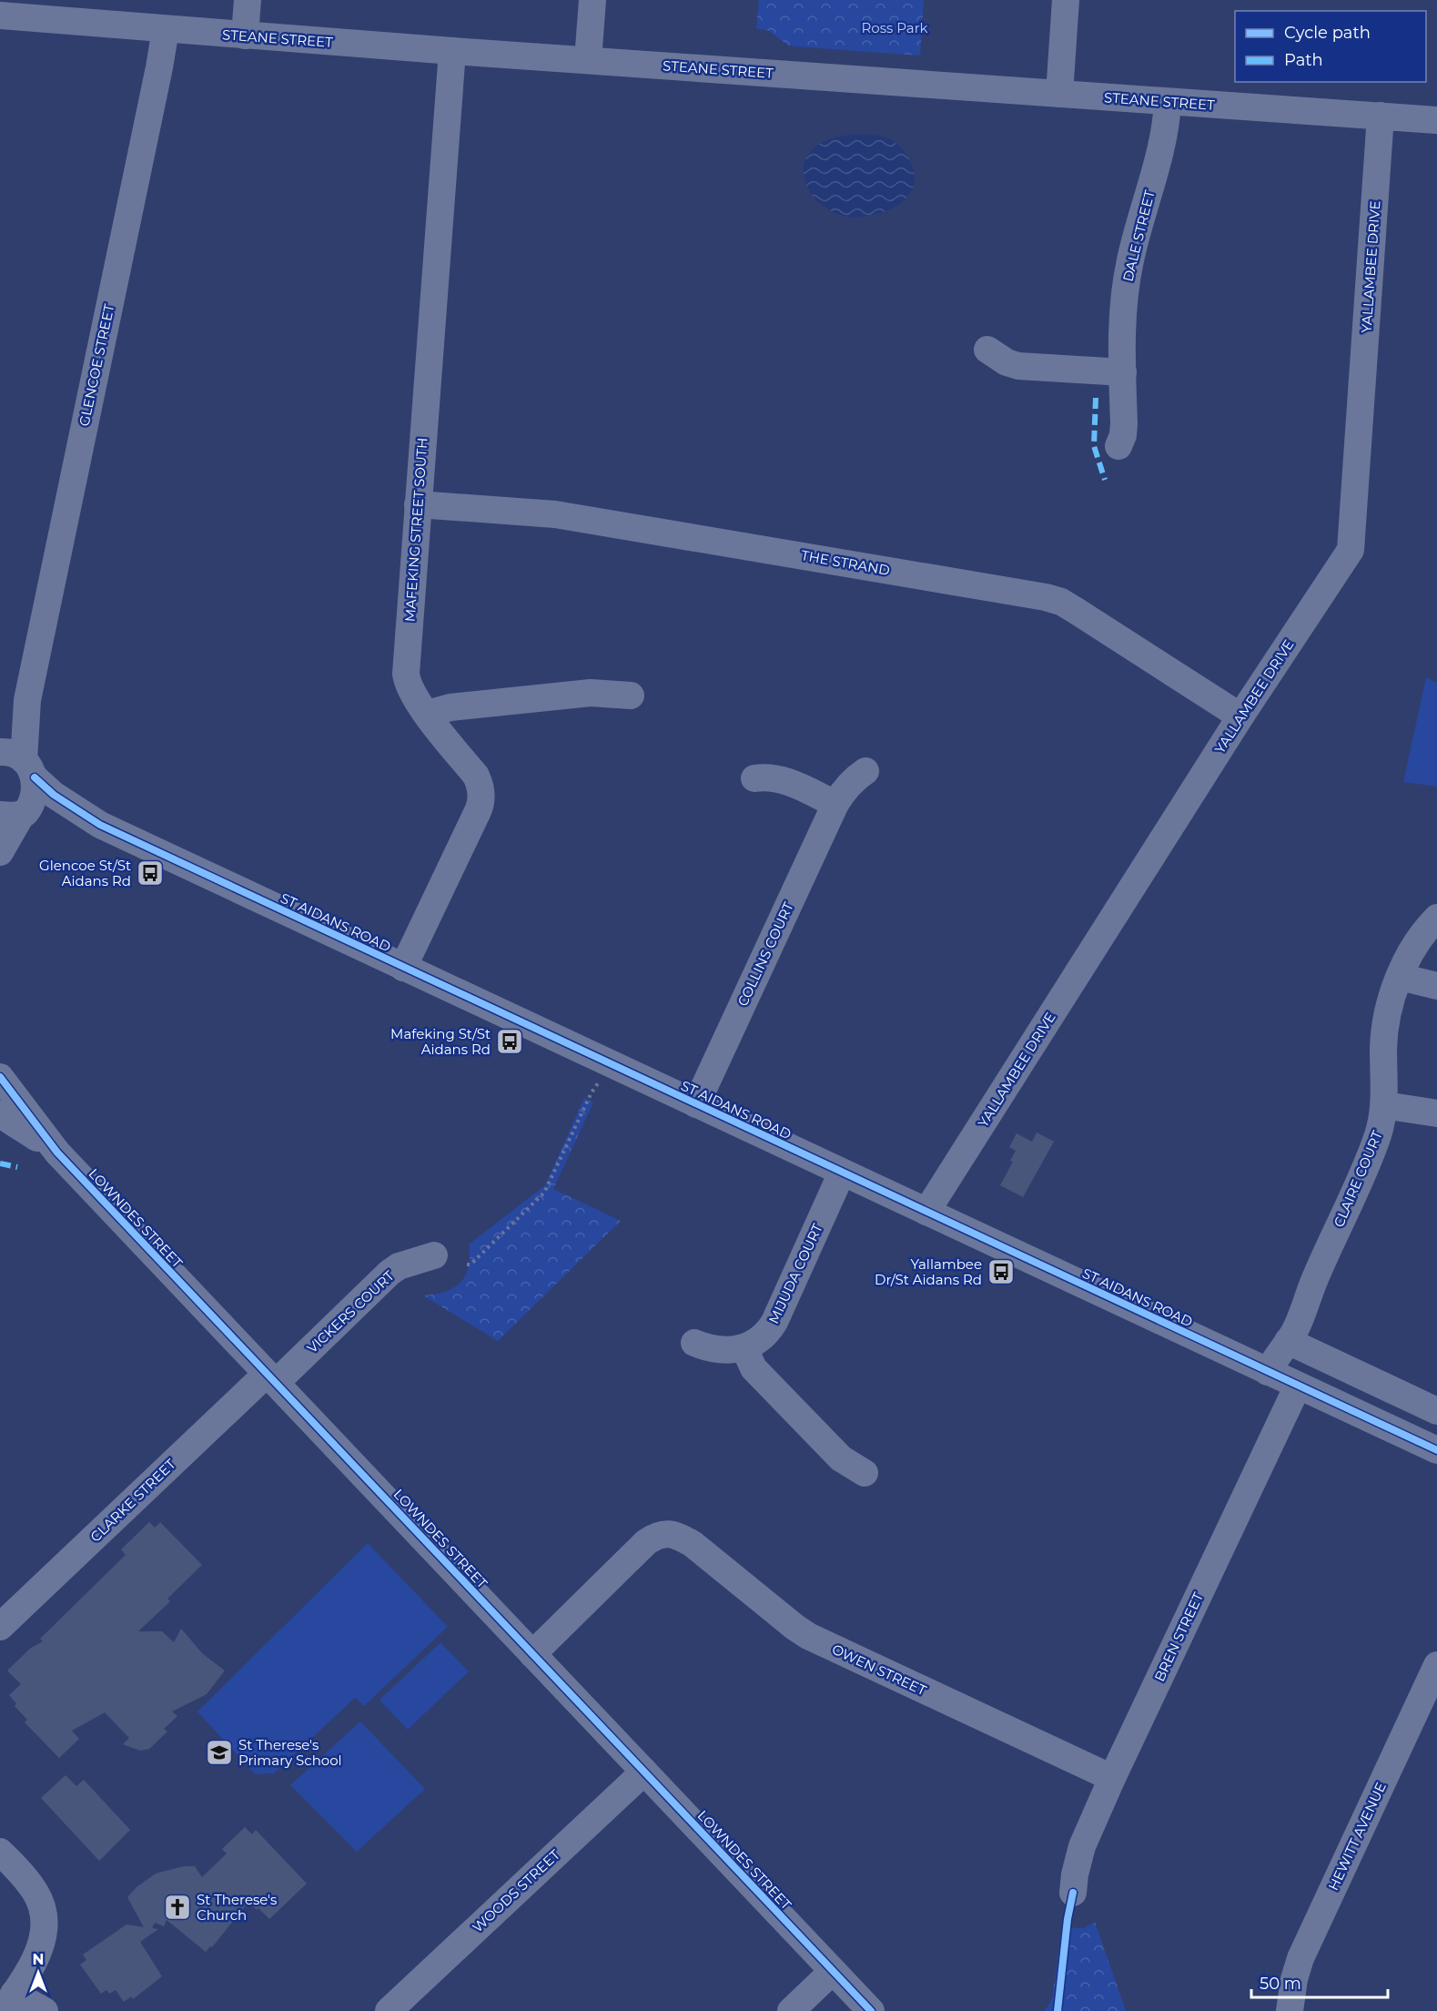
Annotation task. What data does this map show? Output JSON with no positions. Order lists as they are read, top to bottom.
{
  "streets": {
    "street": [
      "STEANE STREET",
      "DALE STREET",
      "YALLAMBEE DRIVE",
      "GLENCOE STREET",
      "MAFEKING STREET SOUTH",
      "THE STRAND",
      "ST AIDANS ROAD",
      "COLLINS COURT",
      "CLAIRE COURT",
      "LOWNDES STREET",
      "MIJUDA COURT",
      "VICKERS COURT",
      "CLARKE STREET",
      "BREN STREET",
      "OWEN STREET",
      "HEWITT AVENUE",
      "WOODS STREET"
    ]
  },
  "crossings": [
    ["STEANE STREET", "DALE STREET"],
    ["STEANE STREET", "YALLAMBEE DRIVE"],
    ["STEANE STREET", "GLENCOE STREET"],
    ["STEANE STREET", "MAFEKING STREET SOUTH"],
    ["YALLAMBEE DRIVE", "THE STRAND"],
    ["YALLAMBEE DRIVE", "ST AIDANS ROAD"],
    ["GLENCOE STREET", "ST AIDANS ROAD"],
    ["MAFEKING STREET SOUTH", "THE STRAND"],
    ["MAFEKING STREET SOUTH", "ST AIDANS ROAD"],
    ["ST AIDANS ROAD", "COLLINS COURT"],
    ["ST AIDANS ROAD", "CLAIRE COURT"],
    ["ST AIDANS ROAD", "MIJUDA COURT"],
    ["ST AIDANS ROAD", "BREN STREET"],
    ["LOWNDES STREET", "VICKERS COURT"],
    ["LOWNDES STREET", "CLARKE STREET"],
    ["LOWNDES STREET", "OWEN STREET"],
    ["LOWNDES STREET", "WOODS STREET"],
    ["VICKERS COURT", "CLARKE STREET"],
    ["BREN STREET", "OWEN STREET"]
  ],
  "parks": ["Ross Park"],
  "places": {
    "bus stop": ["Glencoe St/St Aidans Rd", "Mafeking St/St Aidans Rd", "Yallambee Dr/St Aidans Rd"],
    "school or university": ["St Therese's Primary School"],
    "church": ["St Therese's Church"]
  },
  "legend": ["Cycle path", "Path"],
  "scale_bar": "50 m",
  "north": "top"
}
